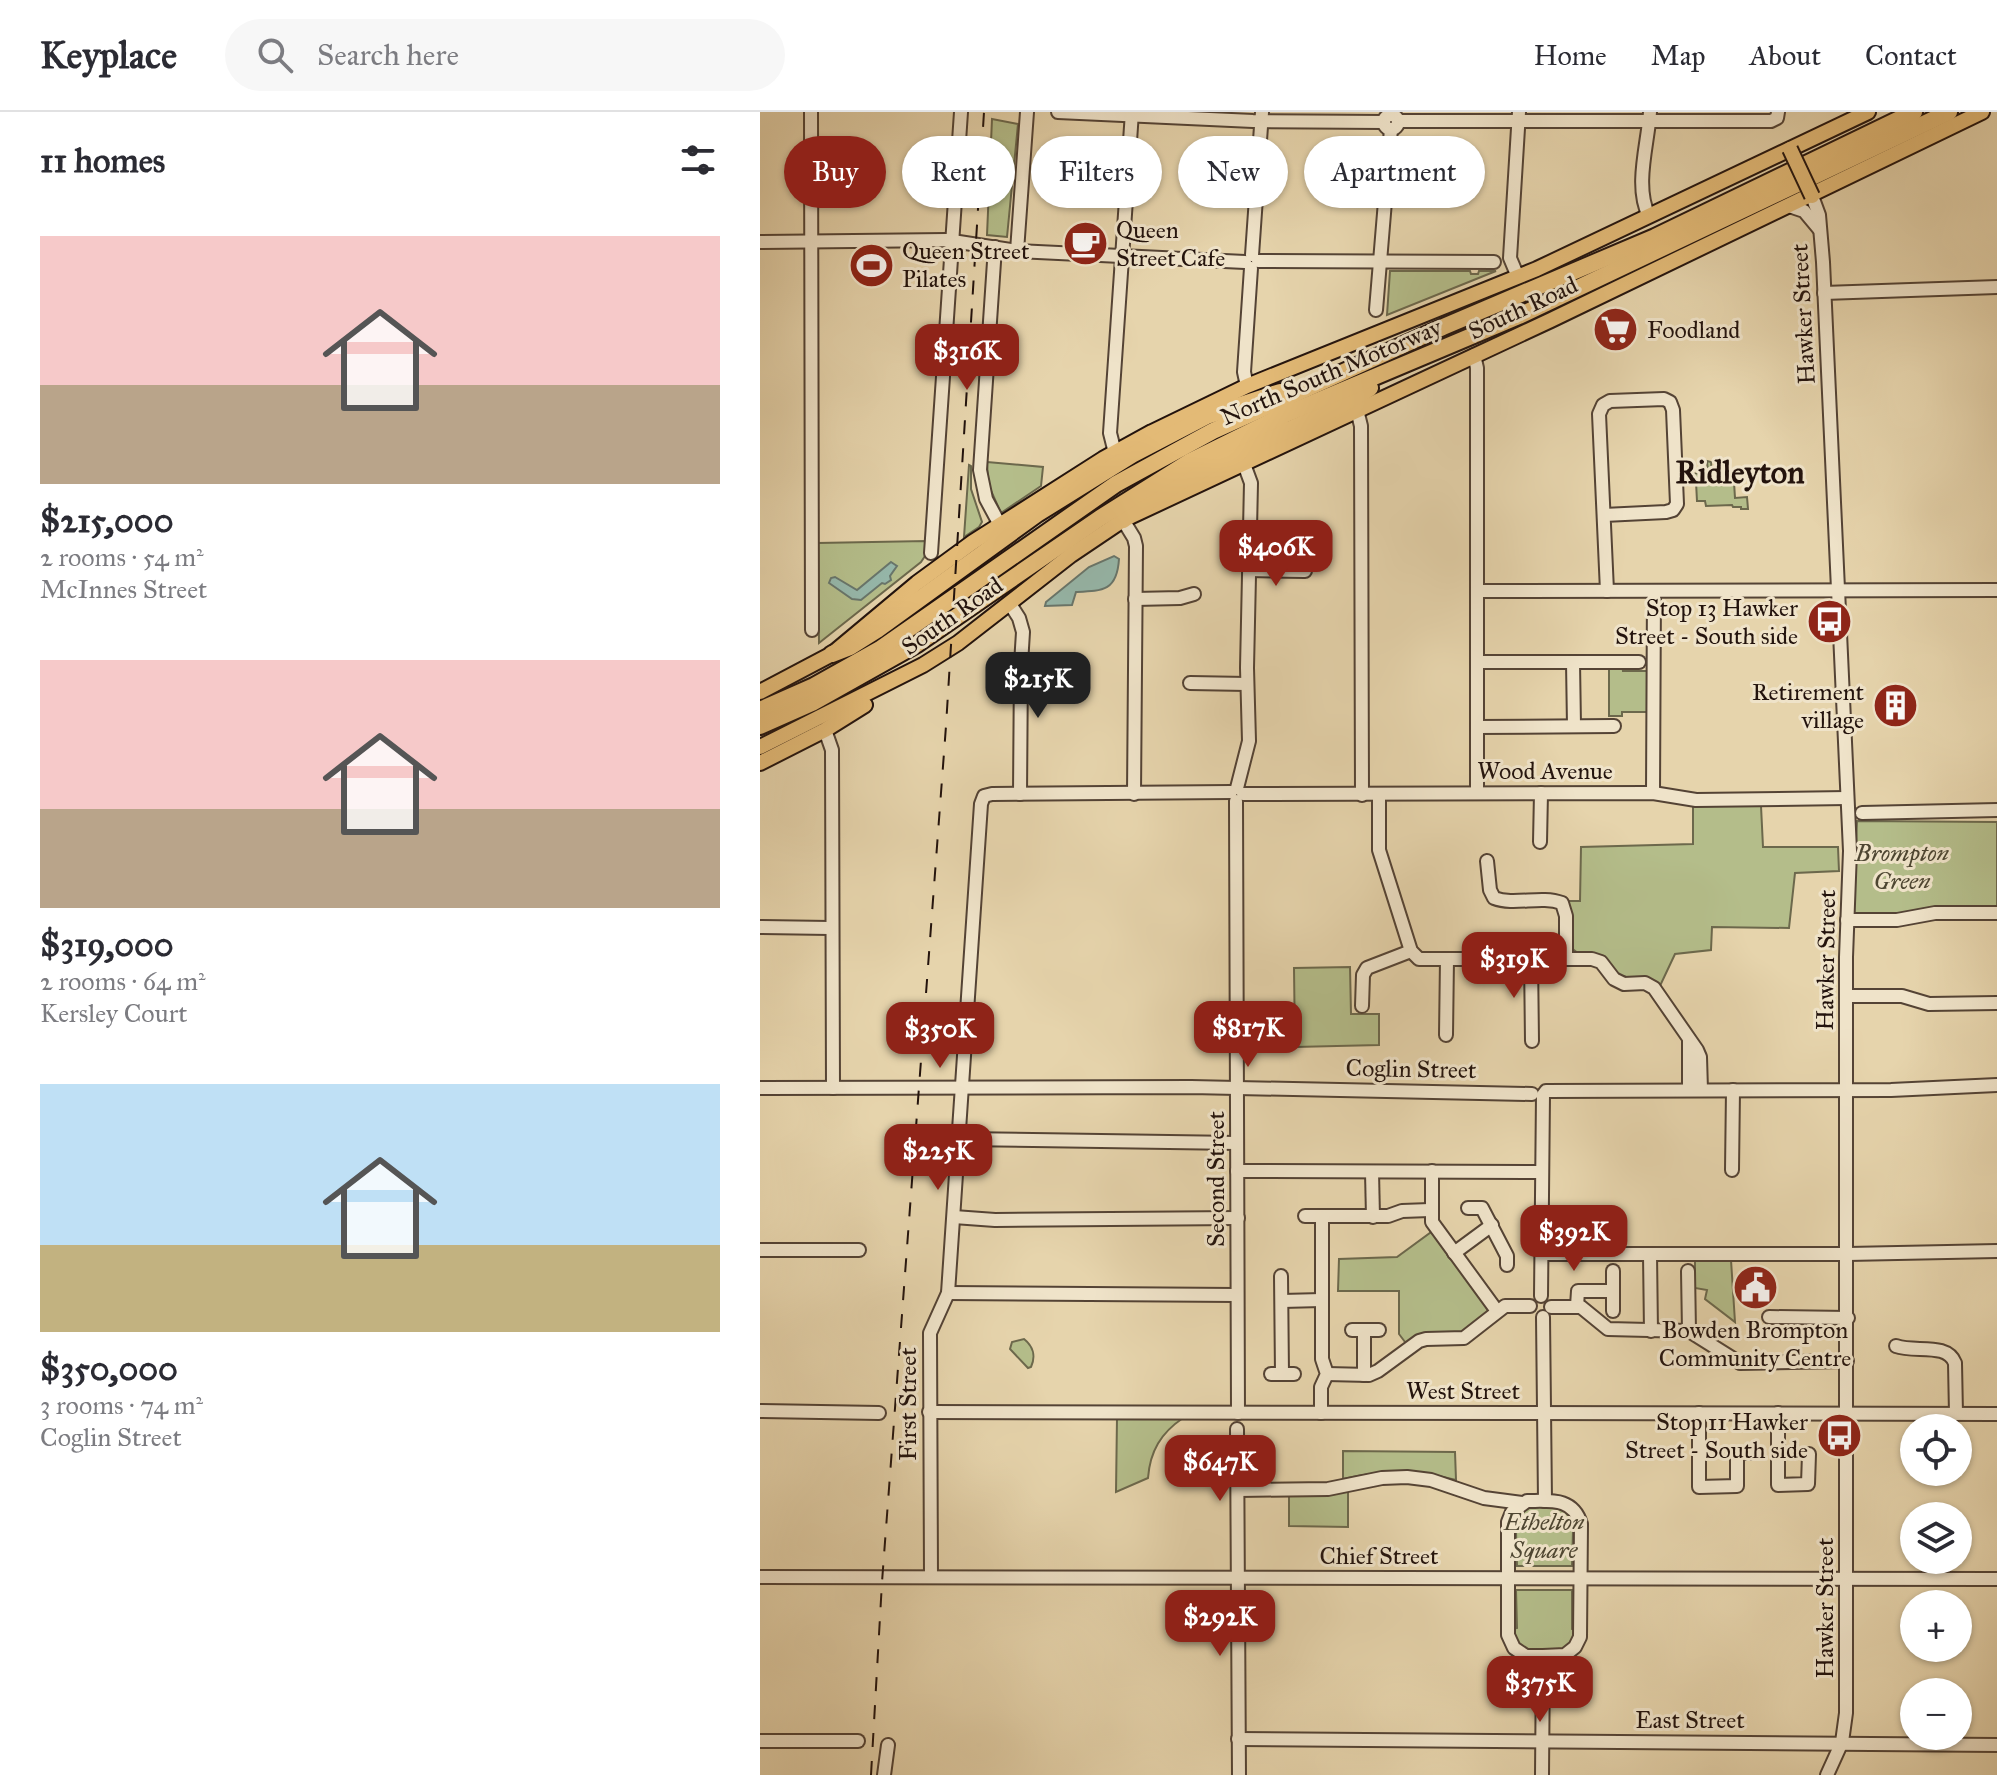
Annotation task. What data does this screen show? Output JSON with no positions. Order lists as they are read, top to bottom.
{
  "streets": {
    "highway": ["North South Motorway"],
    "main road": ["South Road", "Hawker Street"],
    "street": [
      "Wood Avenue",
      "Coglin Street",
      "Second Street",
      "West Street",
      "First Street",
      "Chief Street",
      "East Street"
    ]
  },
  "crossings": [
    ["South Road", "Hawker Street"],
    ["South Road", "Second Street"],
    ["Hawker Street", "Wood Avenue"],
    ["Hawker Street", "West Street"],
    ["Hawker Street", "Chief Street"],
    ["Hawker Street", "East Street"],
    ["Wood Avenue", "Second Street"],
    ["Wood Avenue", "First Street"],
    ["Coglin Street", "Second Street"],
    ["Coglin Street", "First Street"],
    ["Second Street", "West Street"],
    ["West Street", "First Street"],
    ["First Street", "Chief Street"]
  ],
  "districts": ["Ridleyton"],
  "parks": ["Brompton Green", "Ethelton Square"],
  "places": {
    "cafe": ["Queen Street Cafe"],
    "sports": ["Queen Street Pilates"],
    "supermarket": ["Foodland"],
    "bus stop": ["Stop 13 Hawker Street - South side", "Stop 11 Hawker Street - South side"],
    "building": ["Retirement village"],
    "public building": ["Bowden Brompton Community Centre"]
  },
  "page": {
    "header": "Keyplace",
    "search": "Search here",
    "nav": [
      "Home",
      "Map",
      "About",
      "Contact"
    ],
    "heading": "11 homes",
    "chip": [
      "Buy",
      "Rent",
      "Filters",
      "New",
      "Apartment"
    ],
    "list": [
      {
        "name": "$215,000",
        "note": "2 rooms · 54 m² · McInnes Street"
      },
      {
        "name": "$319,000",
        "note": "2 rooms · 64 m² · Kersley Court"
      },
      {
        "name": "$350,000",
        "note": "3 rooms · 74 m² · Coglin Street"
      }
    ],
    "price": [
      "$316K",
      "$406K",
      "$215K",
      "$319K",
      "$817K",
      "$350K",
      "$225K",
      "$392K",
      "$647K",
      "$292K",
      "$375K"
    ],
    "map_buttons": ["+", "−"]
  }
}
